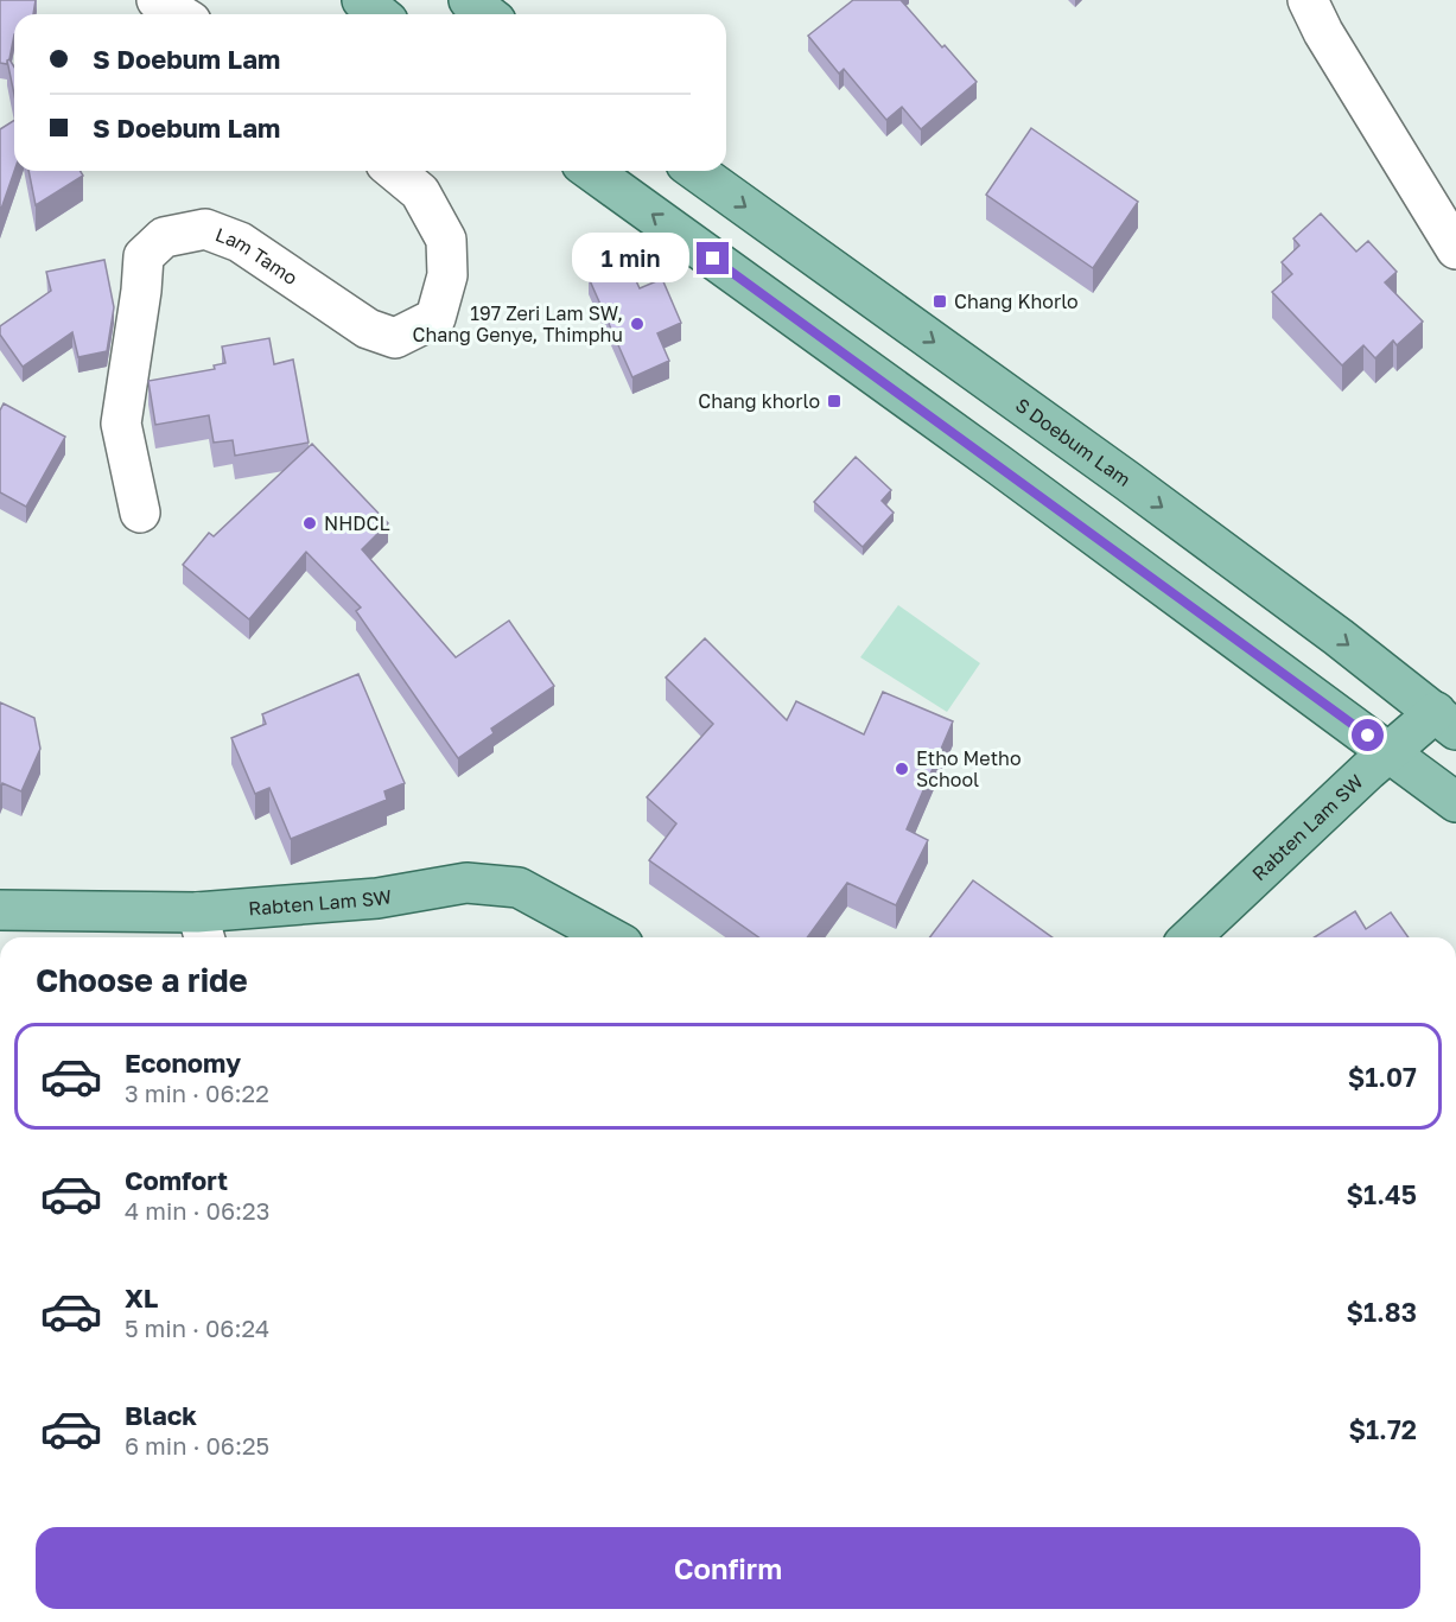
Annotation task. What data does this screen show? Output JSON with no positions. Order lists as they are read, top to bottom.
{
  "streets": {
    "main road": ["S Doebum Lam", "Rabten Lam SW"],
    "street": ["Lam Tamo"]
  },
  "crossings": [
    ["S Doebum Lam", "Rabten Lam SW"]
  ],
  "places": {
    "transit": ["Chang Khorlo", "Chang khorlo"],
    "other": ["197 Zeri Lam SW, Chang Genye, Thimphu", "NHDCL", "Etho Metho School"]
  },
  "page": {
    "banner": ["S Doebum Lam", "S Doebum Lam"],
    "bubble": "1 min",
    "heading": "Choose a ride",
    "list": [
      {
        "name": "Economy",
        "note": "3 min · 06:22",
        "value": "$1.07"
      },
      {
        "name": "Comfort",
        "note": "4 min · 06:23",
        "value": "$1.45"
      },
      {
        "name": "XL",
        "note": "5 min · 06:24",
        "value": "$1.83"
      },
      {
        "name": "Black",
        "note": "6 min · 06:25",
        "value": "$1.72"
      }
    ],
    "buttons": "Confirm"
  }
}
